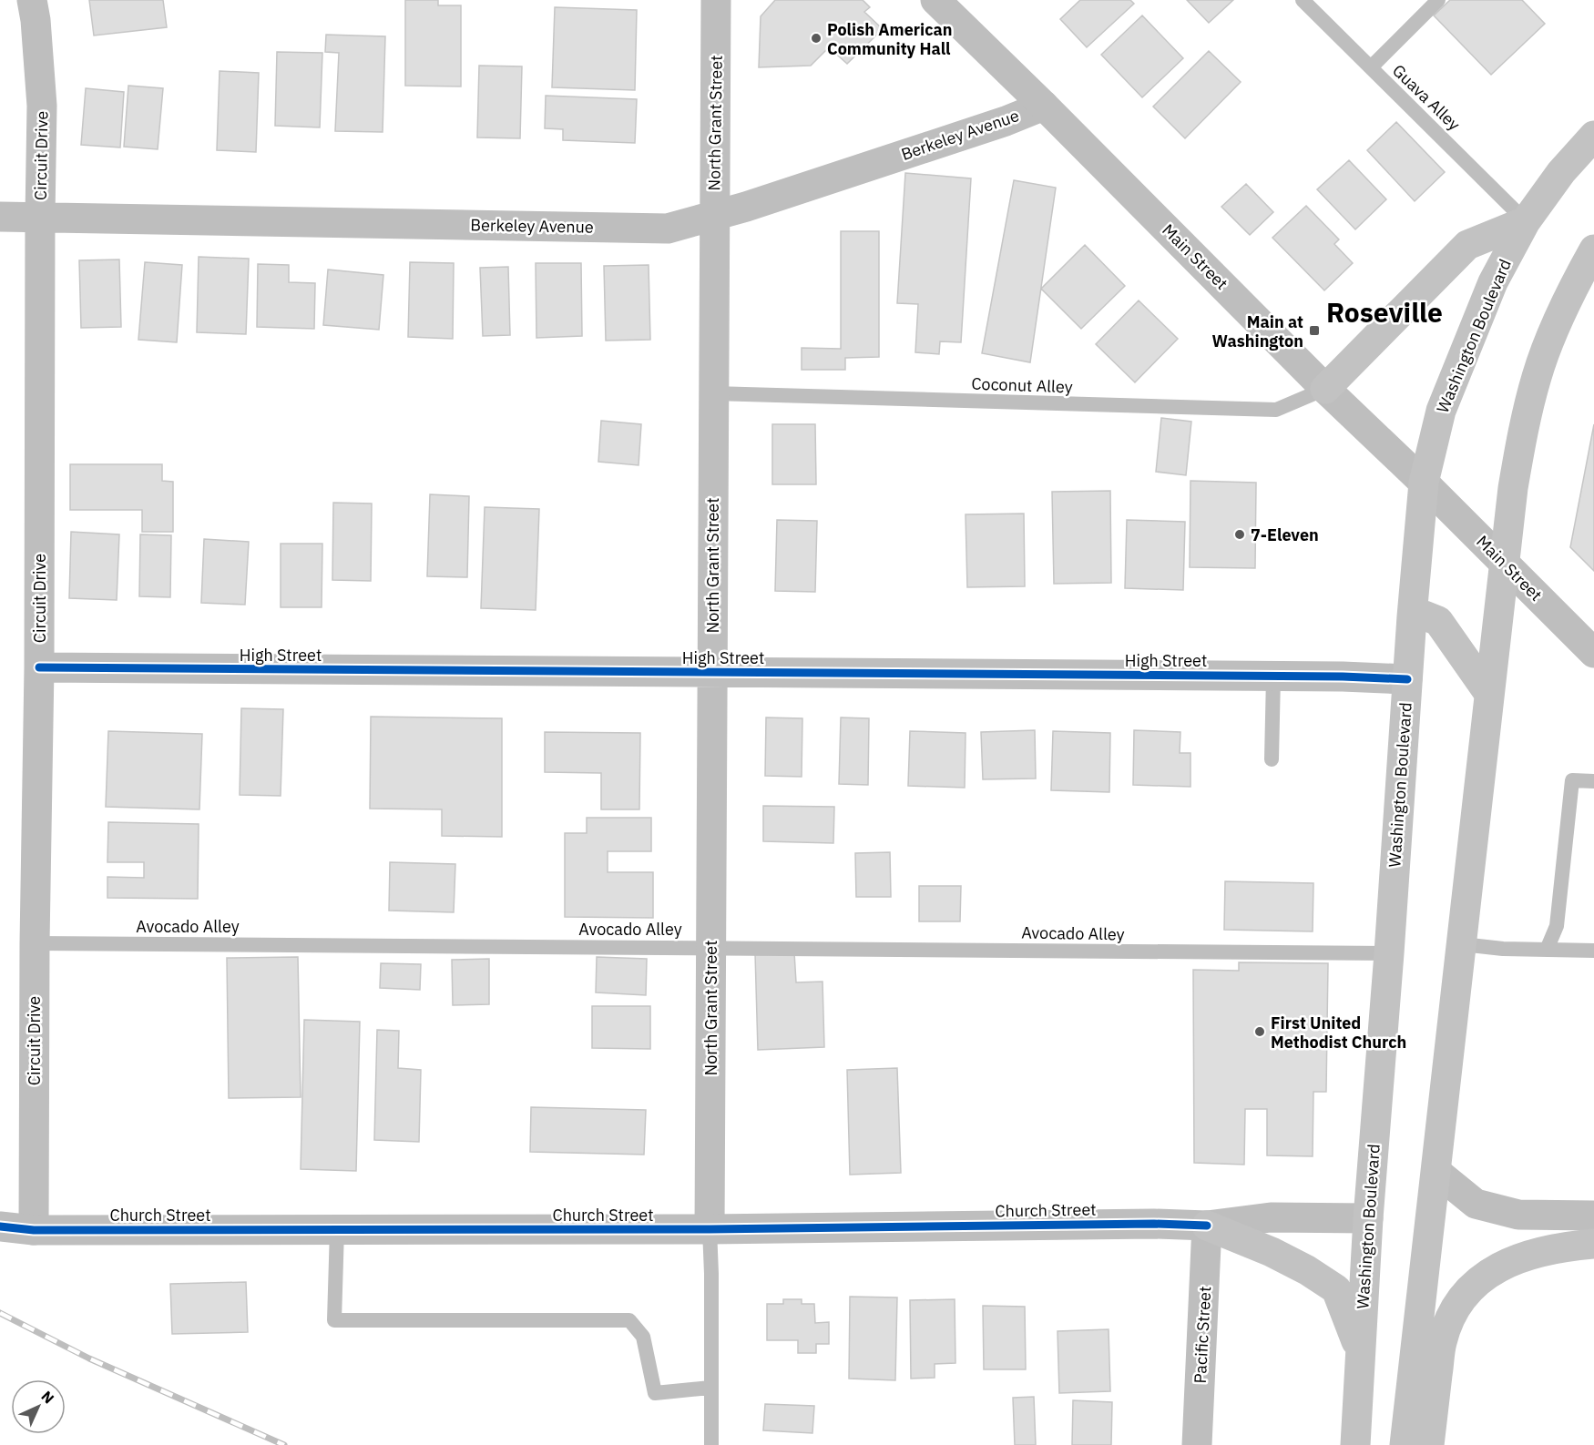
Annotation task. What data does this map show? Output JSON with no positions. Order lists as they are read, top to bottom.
{
  "streets": {
    "main road": ["Washington Boulevard"],
    "street": [
      "North Grant Street",
      "Berkeley Avenue",
      "Circuit Drive",
      "Main Street",
      "High Street",
      "Church Street",
      "Pacific Street"
    ],
    "lane": ["Guava Alley", "Coconut Alley", "Avocado Alley"]
  },
  "crossings": [
    ["Guava Alley", "Washington Boulevard"],
    ["North Grant Street", "Berkeley Avenue"],
    ["North Grant Street", "Coconut Alley"],
    ["North Grant Street", "High Street"],
    ["North Grant Street", "Avocado Alley"],
    ["North Grant Street", "Church Street"],
    ["Berkeley Avenue", "Circuit Drive"],
    ["Berkeley Avenue", "Main Street"],
    ["Circuit Drive", "High Street"],
    ["Circuit Drive", "Avocado Alley"],
    ["Circuit Drive", "Church Street"],
    ["Main Street", "Washington Boulevard"],
    ["Main Street", "Coconut Alley"],
    ["Washington Boulevard", "High Street"],
    ["Washington Boulevard", "Avocado Alley"],
    ["Washington Boulevard", "Church Street"],
    ["Church Street", "Pacific Street"]
  ],
  "districts": ["Roseville"],
  "places": {
    "other": ["Polish American Community Hall", "7-Eleven", "First United Methodist Church"],
    "transit": ["Main at Washington"]
  },
  "north": "top right"
}
